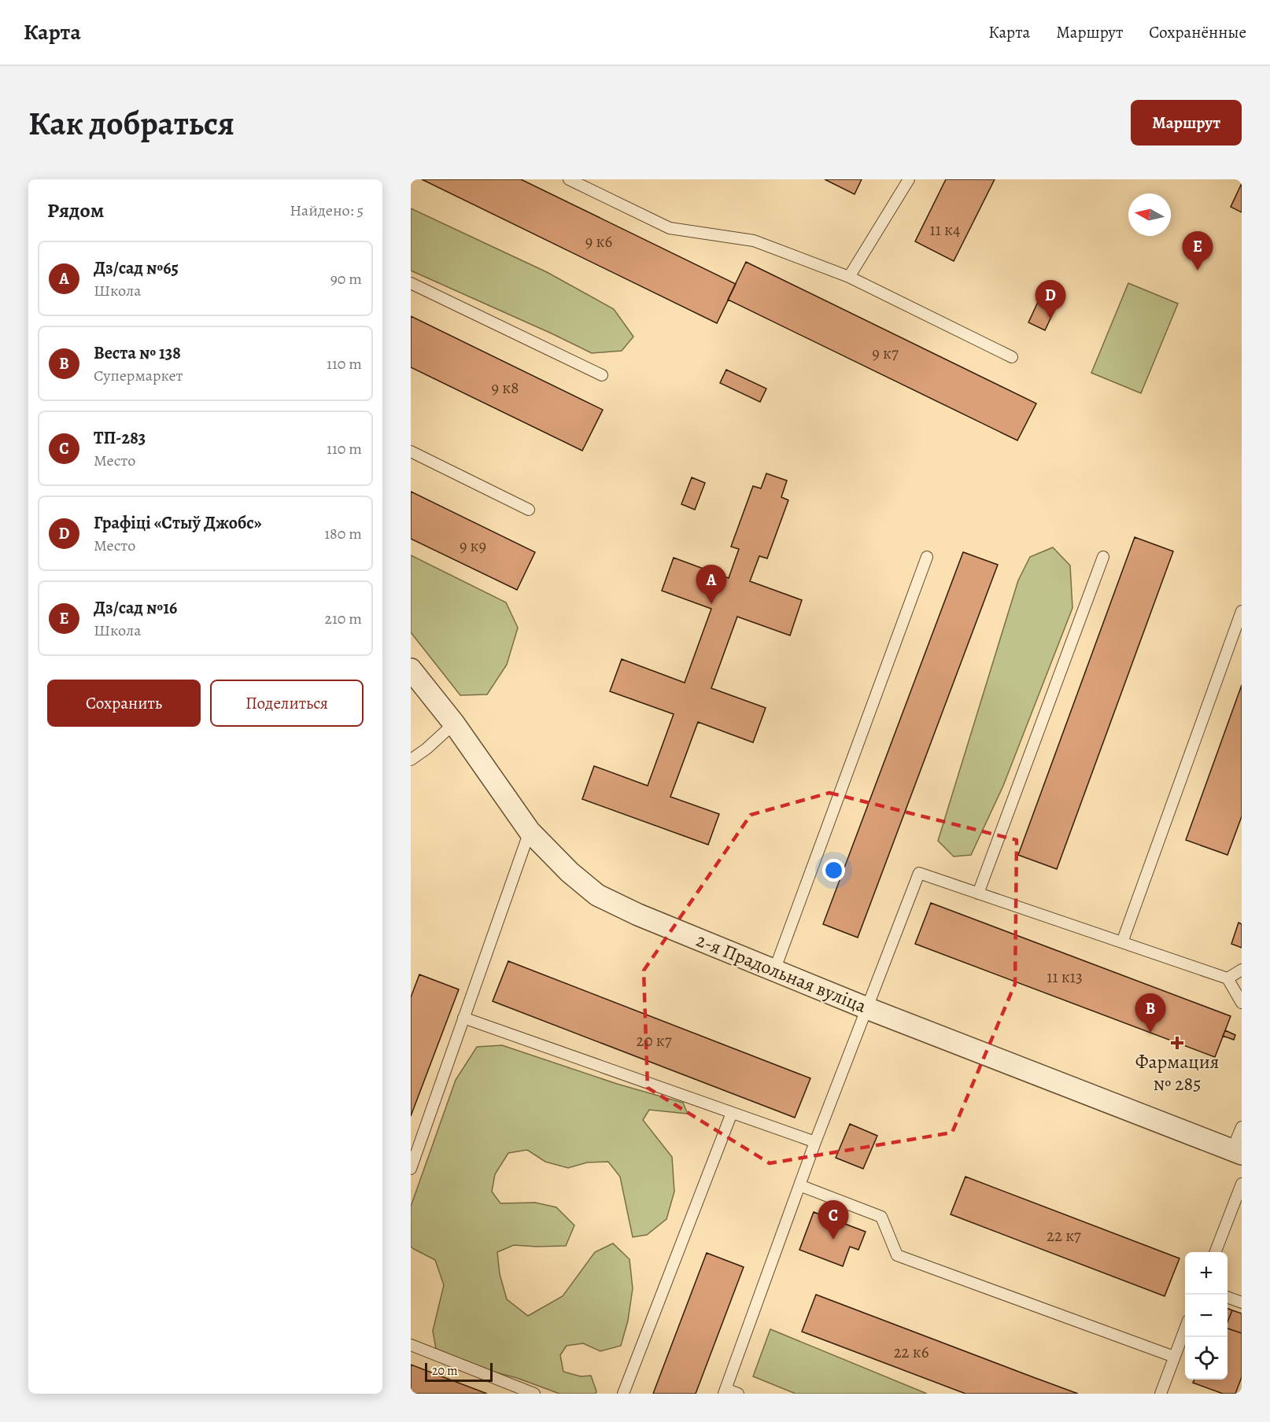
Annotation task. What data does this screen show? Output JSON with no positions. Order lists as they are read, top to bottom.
{
  "streets": {
    "street": ["2-я Прадольная вуліца"]
  },
  "places": {
    "health": ["Фармация № 285"]
  },
  "house_numbers": [
    "11 к4",
    "9 к6",
    "9 к7",
    "9 к8",
    "9 к9",
    "11 к13",
    "20 к7",
    "22 к7",
    "22 к6"
  ],
  "scale_bar": "20 m",
  "north": "left",
  "page": {
    "header": "Карта",
    "nav": ["Карта", "Маршрут", "Сохранённые"],
    "buttons": [
      "Маршрут",
      ["Сохранить", "Поделиться"]
    ],
    "title": "Как добраться",
    "heading": ["Рядом", "Найдено: 5"],
    "pins": [
      "E",
      "D",
      "A",
      "B",
      "C"
    ],
    "list": [
      {
        "mark": "A",
        "name": "Дз/сад №65",
        "note": "Школа",
        "value": "90 m"
      },
      {
        "mark": "B",
        "name": "Веста № 138",
        "note": "Супермаркет",
        "value": "110 m"
      },
      {
        "mark": "C",
        "name": "ТП-283",
        "note": "Место",
        "value": "110 m"
      },
      {
        "mark": "D",
        "name": "Графіці «Стыў Джобс»",
        "note": "Место",
        "value": "180 m"
      },
      {
        "mark": "E",
        "name": "Дз/сад №16",
        "note": "Школа",
        "value": "210 m"
      }
    ],
    "map_buttons": ["+", "−"],
    "scale": "20 m"
  }
}
